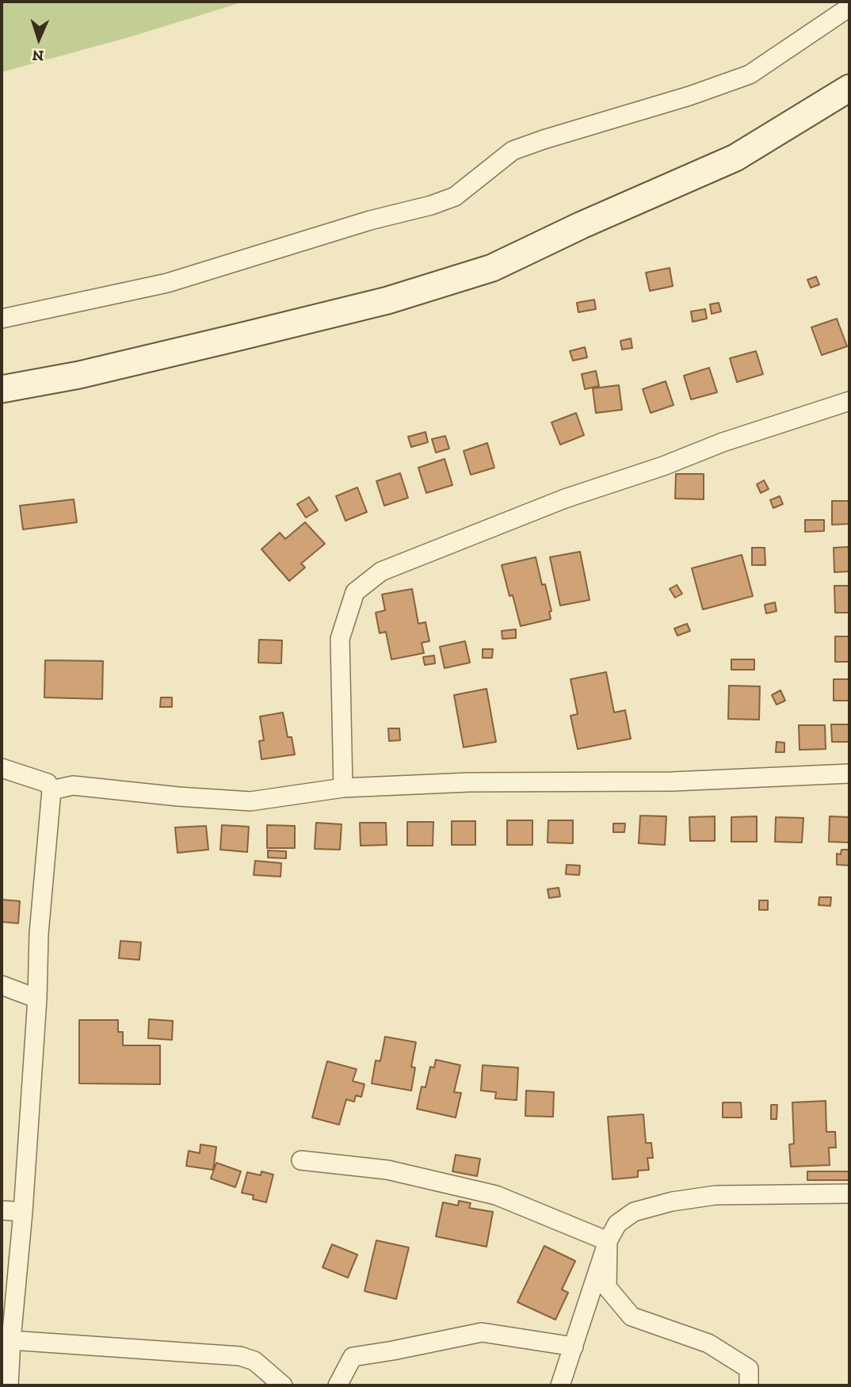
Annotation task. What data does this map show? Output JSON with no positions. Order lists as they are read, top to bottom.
{
  "north": "bottom"
}
